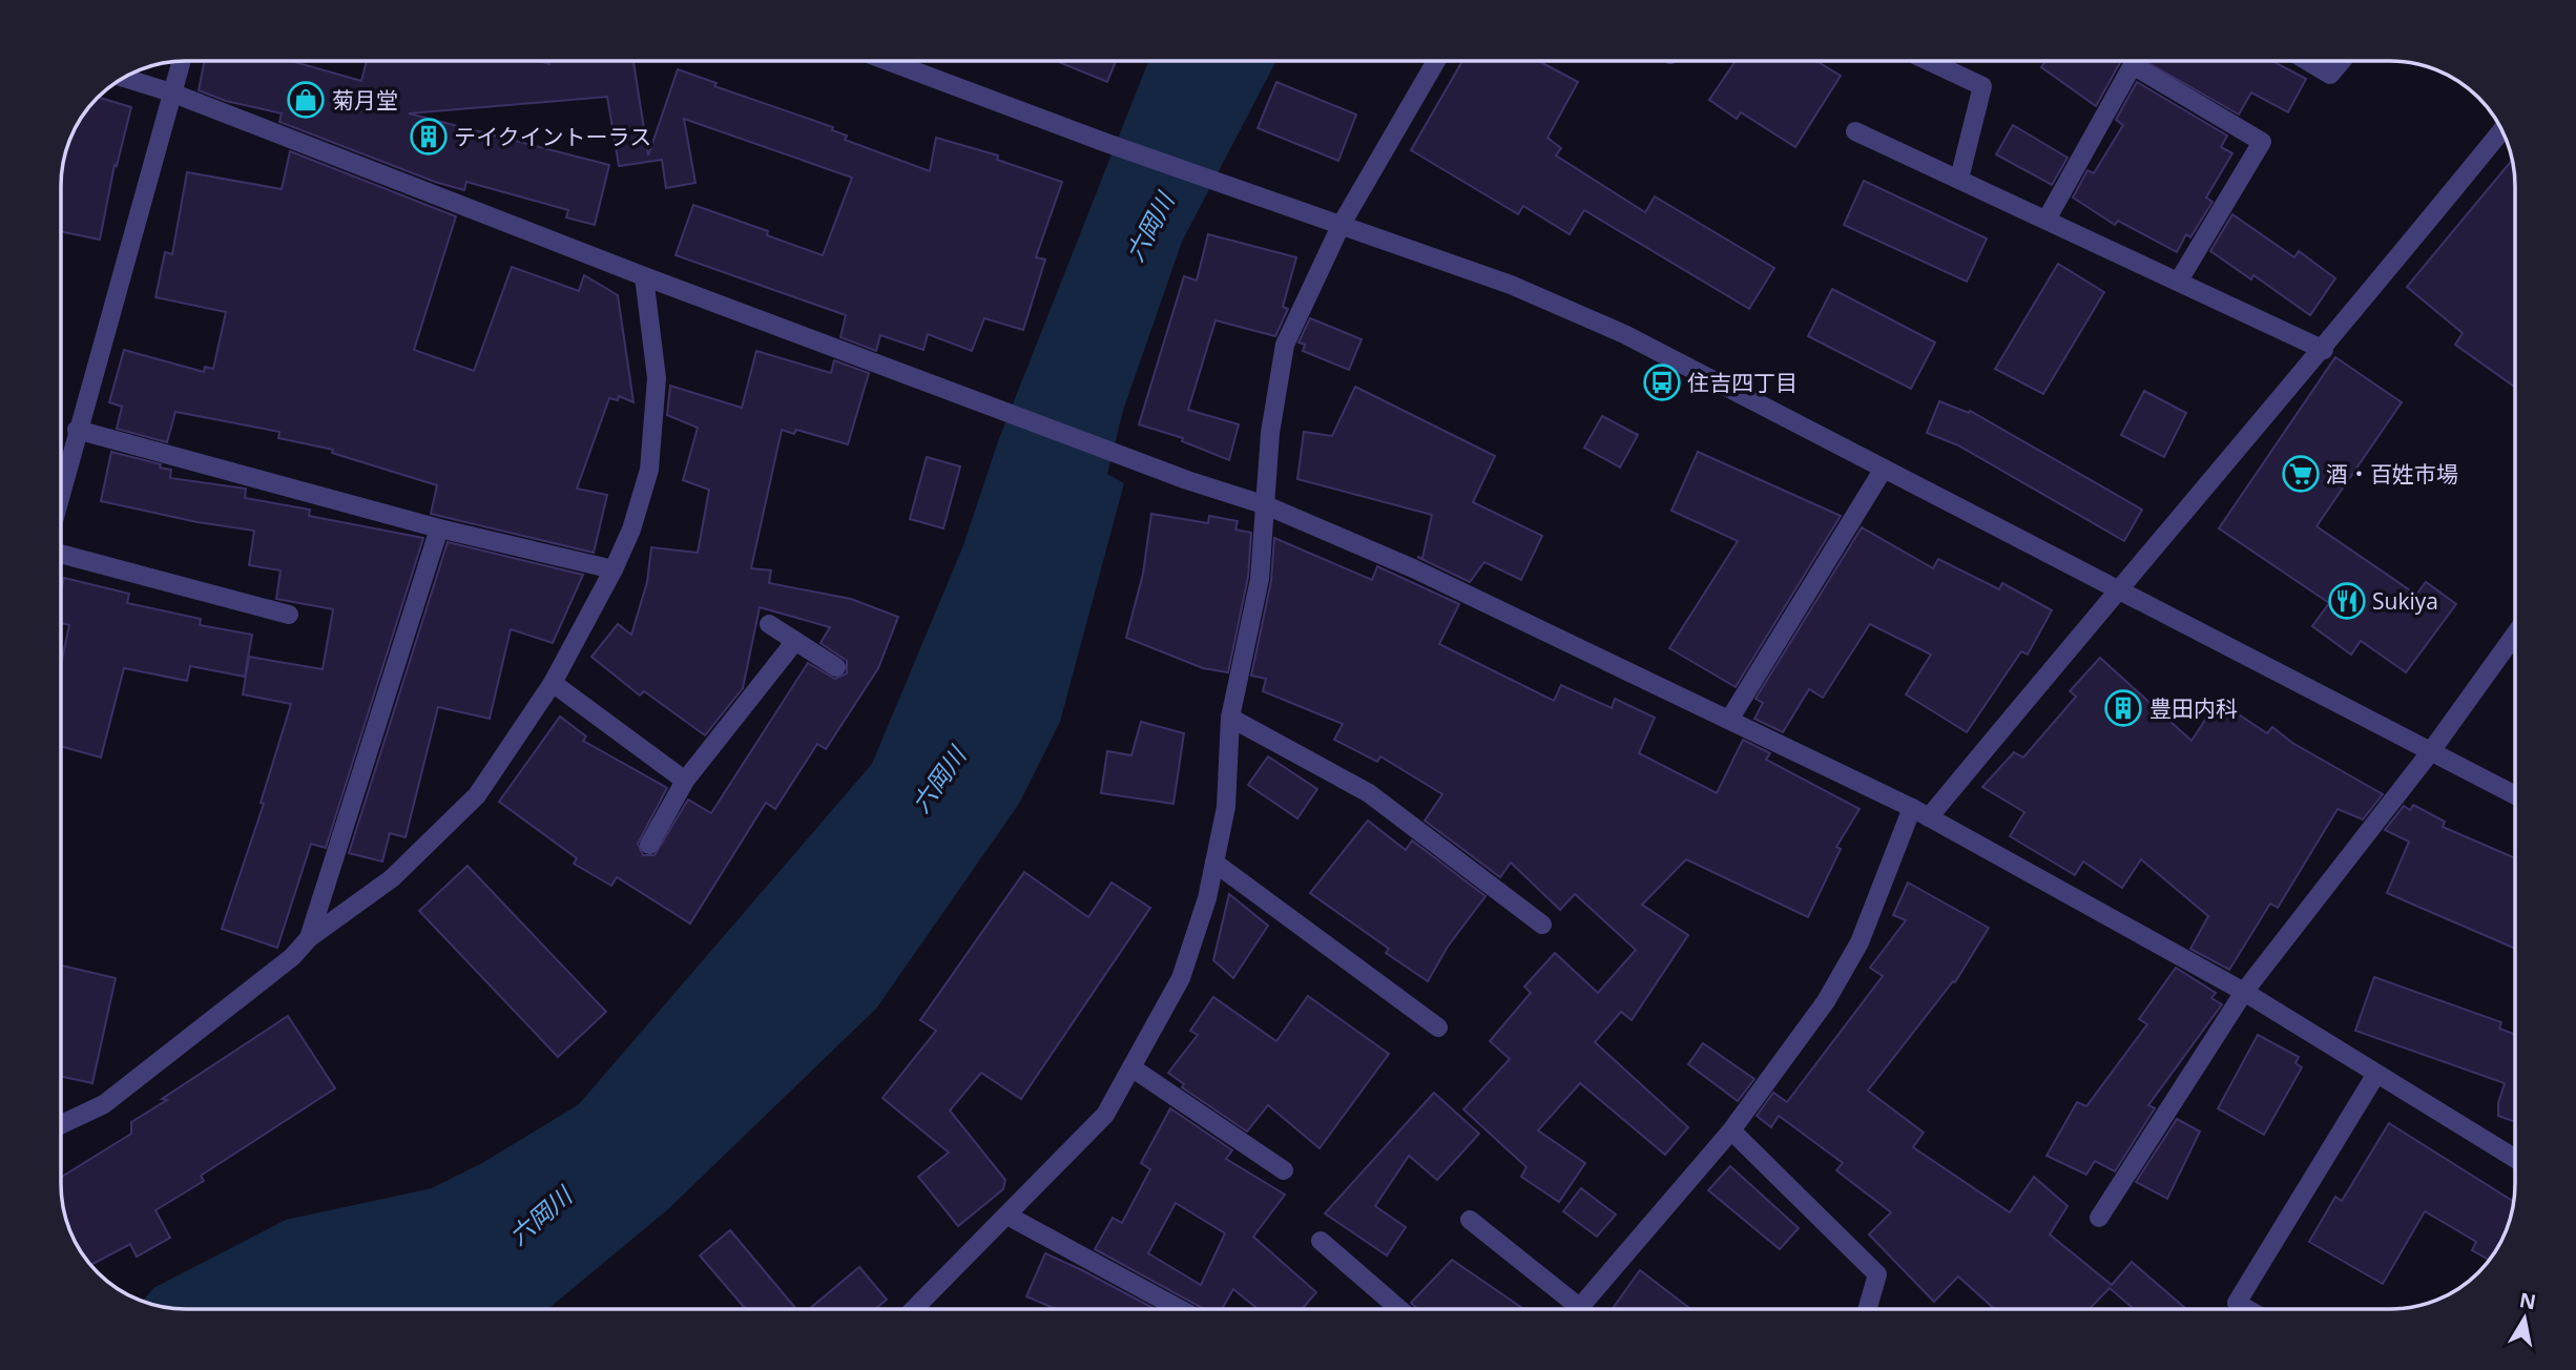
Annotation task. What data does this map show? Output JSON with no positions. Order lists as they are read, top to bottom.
{
  "water": ["六岡川"],
  "places": {
    "shop": ["菊月堂"],
    "building": ["テイクイントーラス", "豊田内科"],
    "bus stop": ["住吉四丁目"],
    "supermarket": ["酒・百姓市場"],
    "restaurant": ["Sukiya"]
  },
  "north": "top"
}
